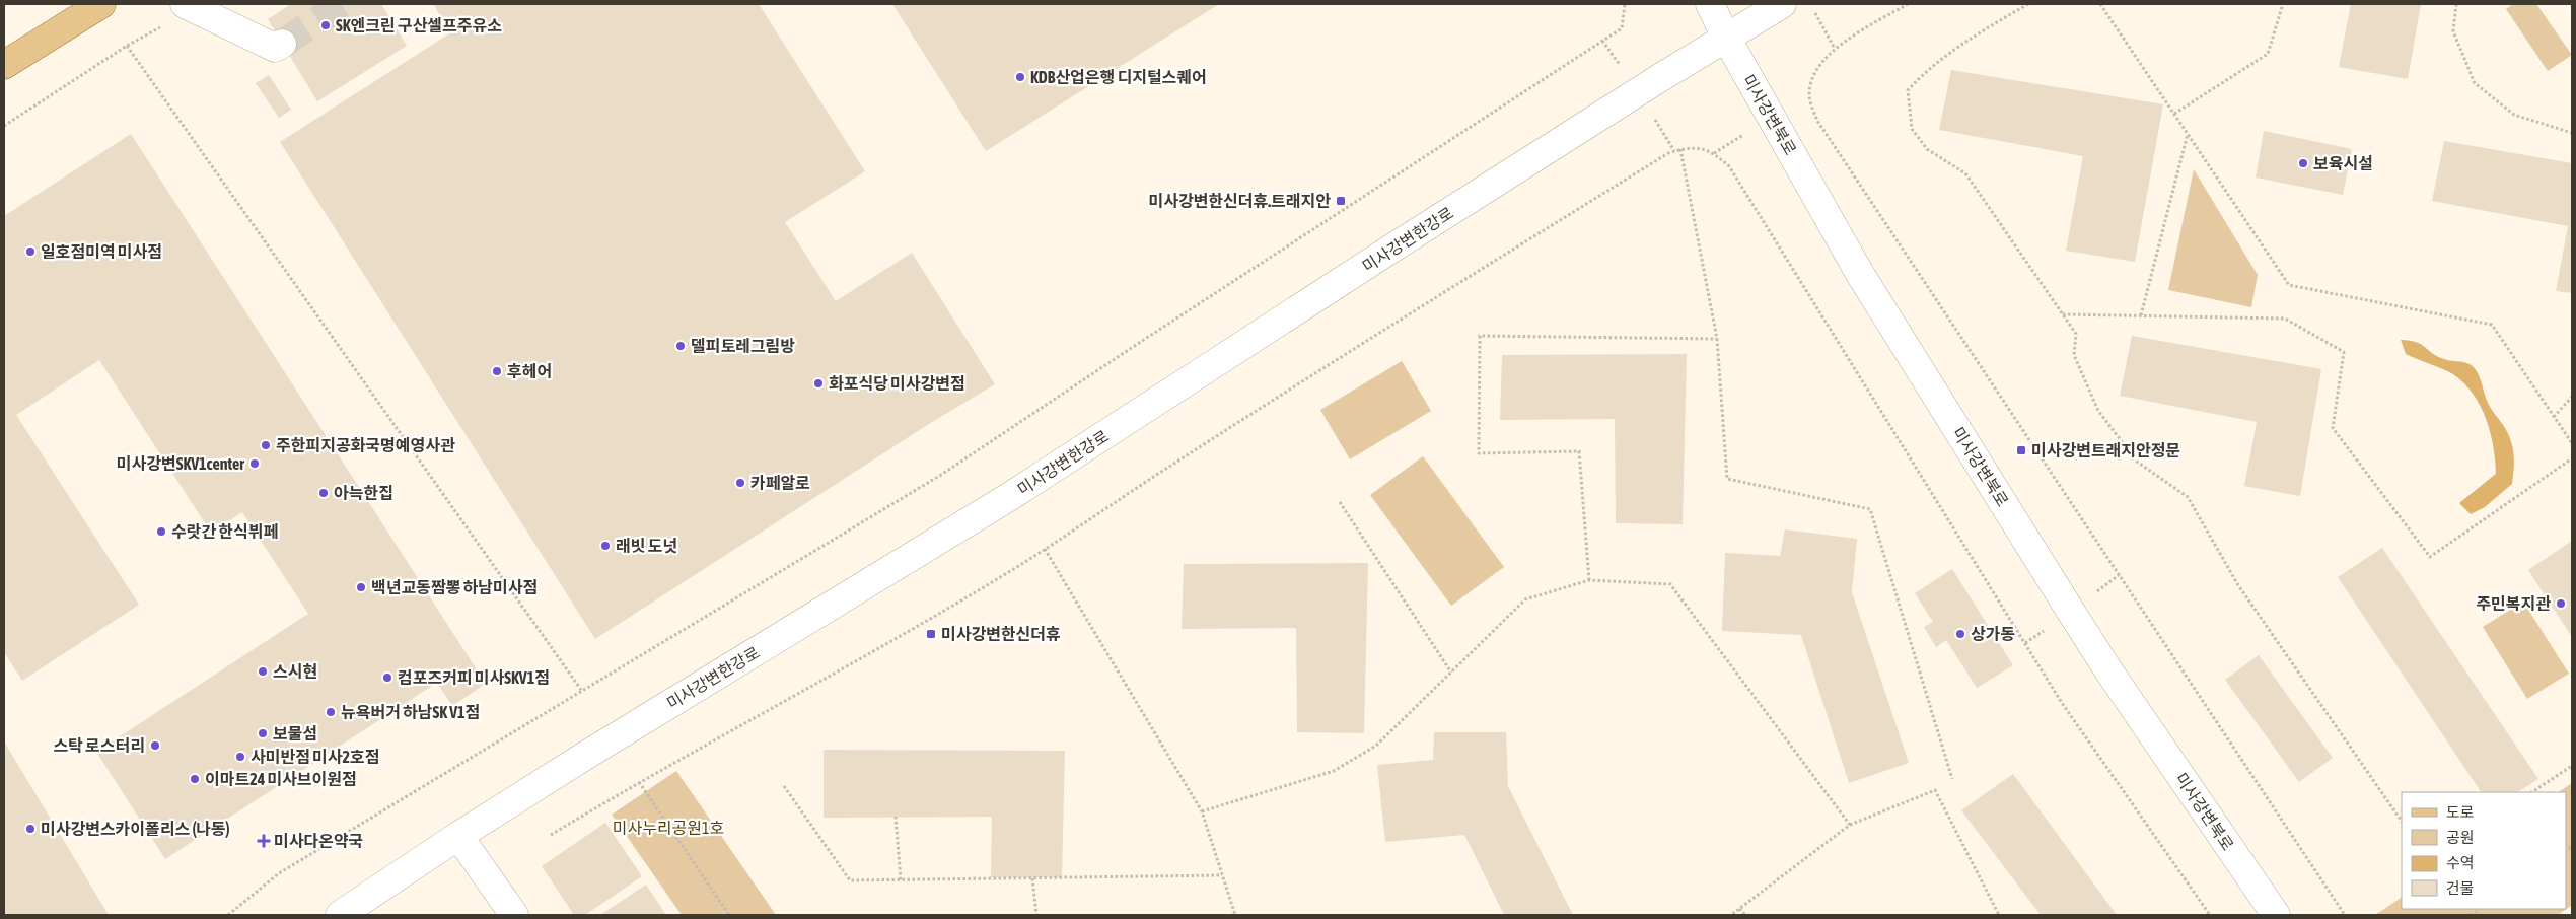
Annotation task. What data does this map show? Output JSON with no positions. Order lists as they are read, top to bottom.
{
  "streets": {
    "street": ["미사강변북로", "미사강변한강로"]
  },
  "crossings": [
    ["미사강변북로", "미사강변한강로"]
  ],
  "parks": ["미사누리공원1호"],
  "places": {
    "other": [
      "SK엔크린 구산셀프주유소",
      "KDB산업은행 디지털스퀘어",
      "보육시설",
      "일호점미역 미사점",
      "델피토레그림방",
      "후헤어",
      "화포식당 미사강변점",
      "주한피지공화국명예영사관",
      "미사강변SKV1center",
      "카페알로",
      "아늑한집",
      "수랏간 한식뷔페",
      "래빗 도넛",
      "백년교동짬뽕 하남미사점",
      "주민복지관",
      "상가동",
      "스시현",
      "컴포즈커피 미사SKV1점",
      "뉴욕버거 하남SK V1점",
      "보물섬",
      "스탁 로스터리",
      "사미반점 미사2호점",
      "이마트24 미사브이원점",
      "미사강변스카이폴리스 (나동)"
    ],
    "transit": ["미사강변한신더휴.트래지안", "미사강변트래지안정문", "미사강변한신더휴"],
    "health": ["미사다온약국"]
  },
  "legend": [
    "도로",
    "공원",
    "수역",
    "건물"
  ]
}
